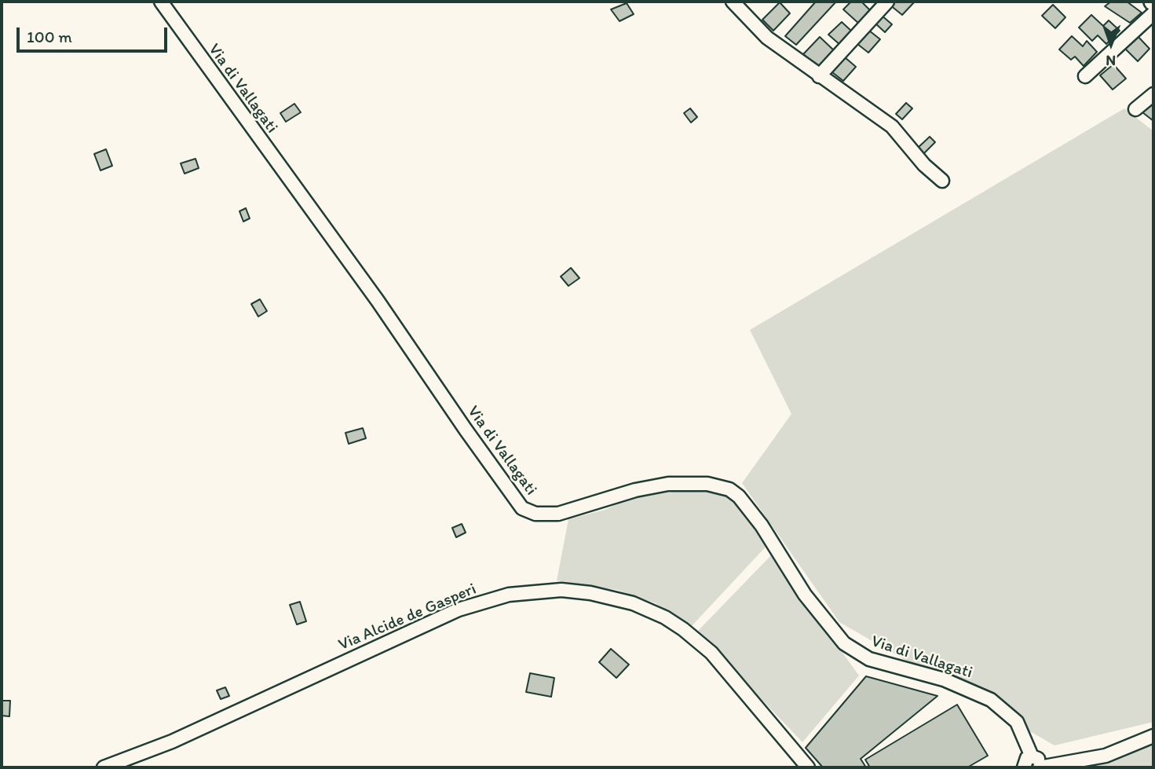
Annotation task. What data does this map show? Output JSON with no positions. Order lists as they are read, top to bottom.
{
  "streets": {
    "street": ["Via di Vallagati", "Via Alcide de Gasperi"]
  },
  "scale_bar": "100 m",
  "north": "bottom"
}
